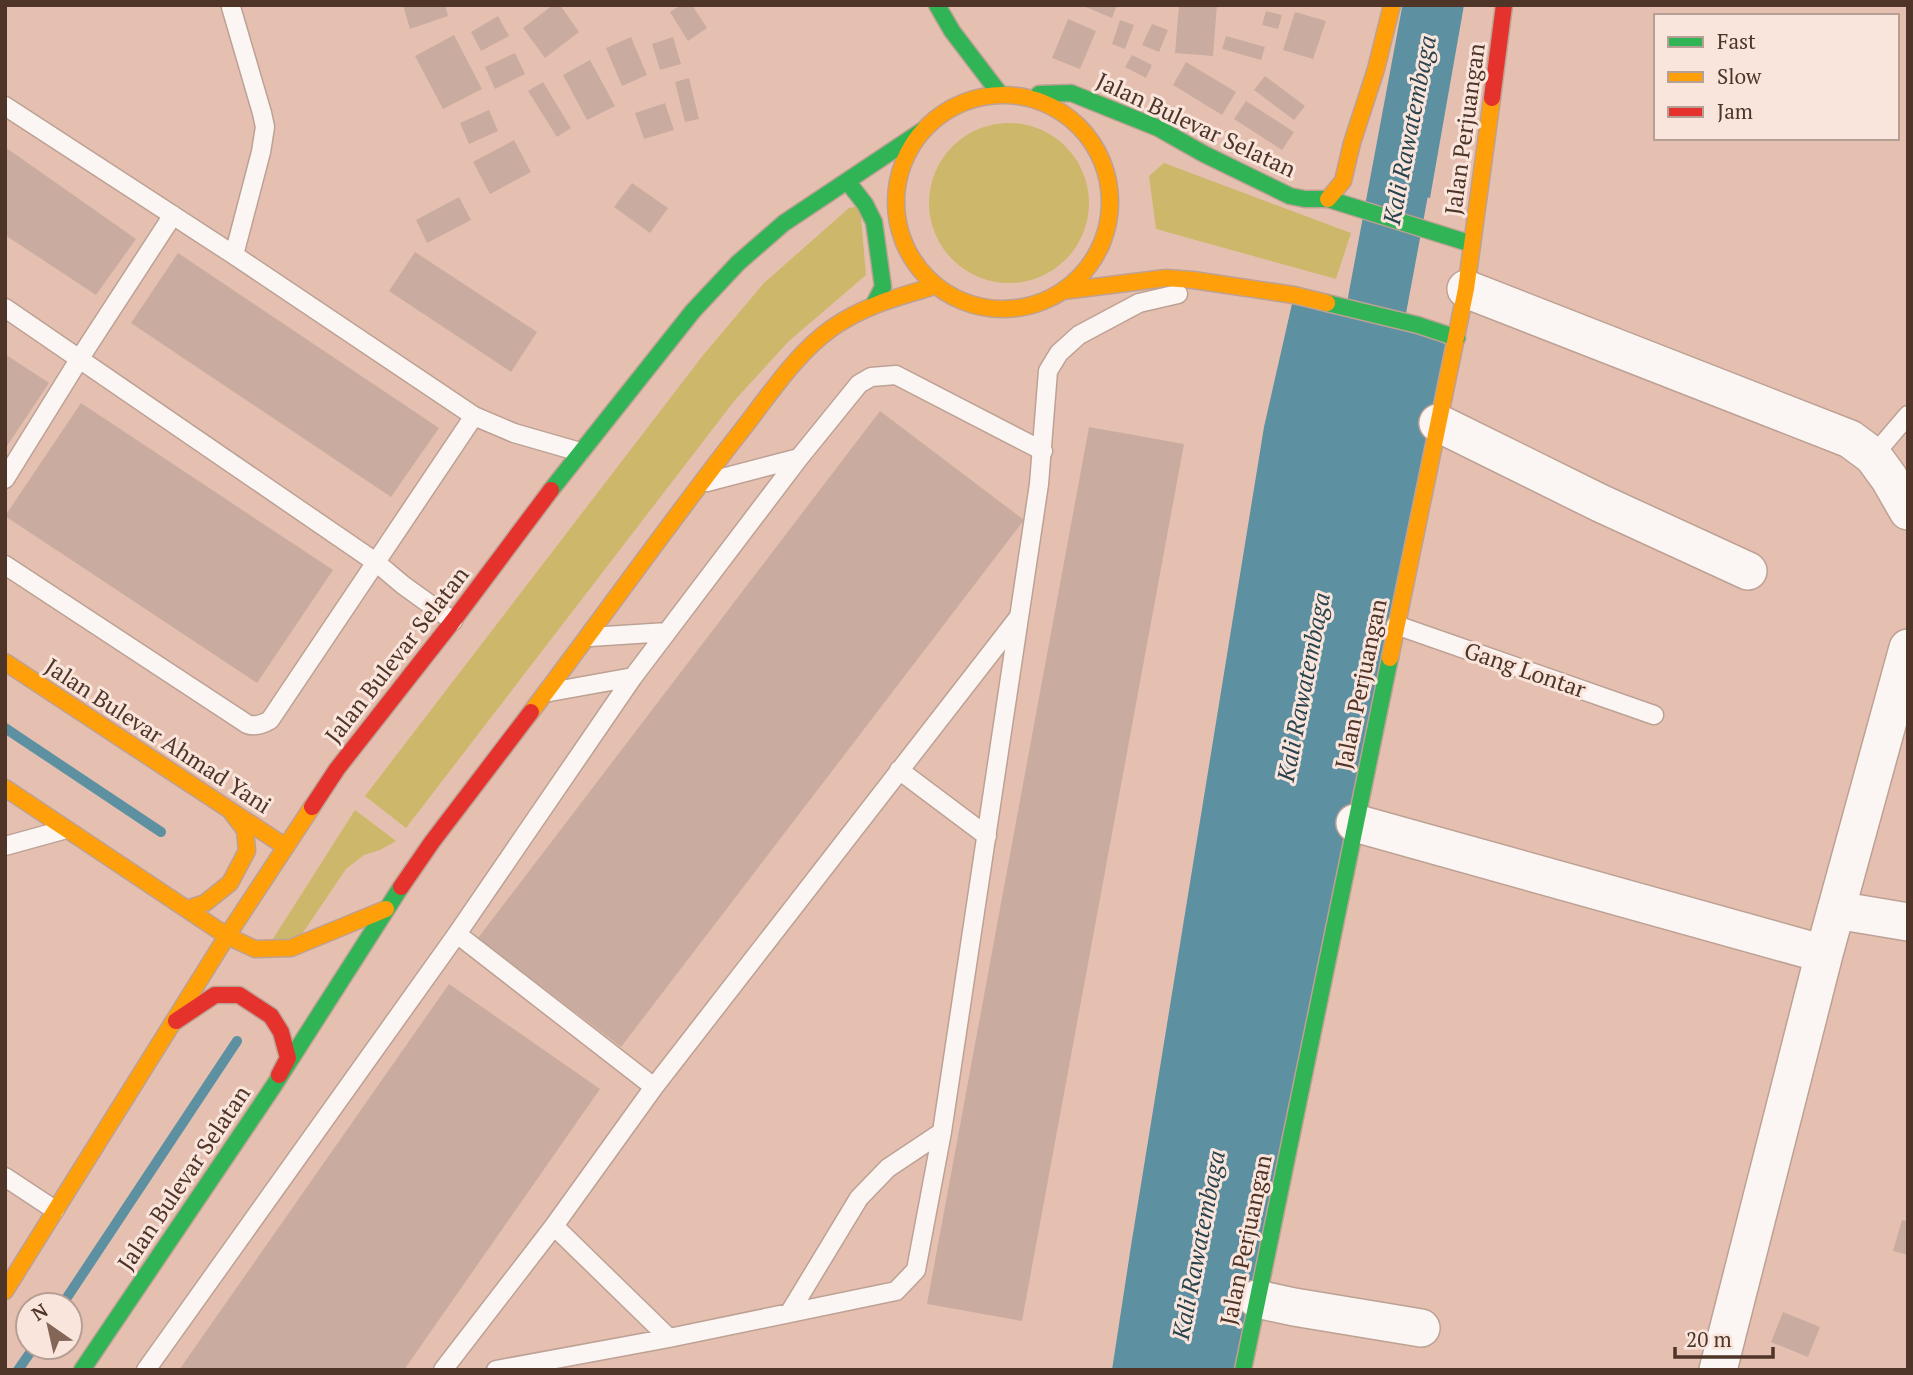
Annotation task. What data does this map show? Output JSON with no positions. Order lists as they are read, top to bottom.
{
  "streets": {
    "main road": ["Jalan Bulevar Selatan", "Jalan Perjuangan", "Jalan Bulevar Ahmad Yani"],
    "lane": ["Gang Lontar"]
  },
  "crossings": [
    ["Jalan Bulevar Selatan", "Jalan Perjuangan"],
    ["Jalan Bulevar Selatan", "Jalan Bulevar Ahmad Yani"],
    ["Jalan Perjuangan", "Gang Lontar"]
  ],
  "water": ["Kali Rawatembaga"],
  "legend": ["Fast", "Slow", "Jam"],
  "scale_bar": "20 m",
  "north": "top left"
}
